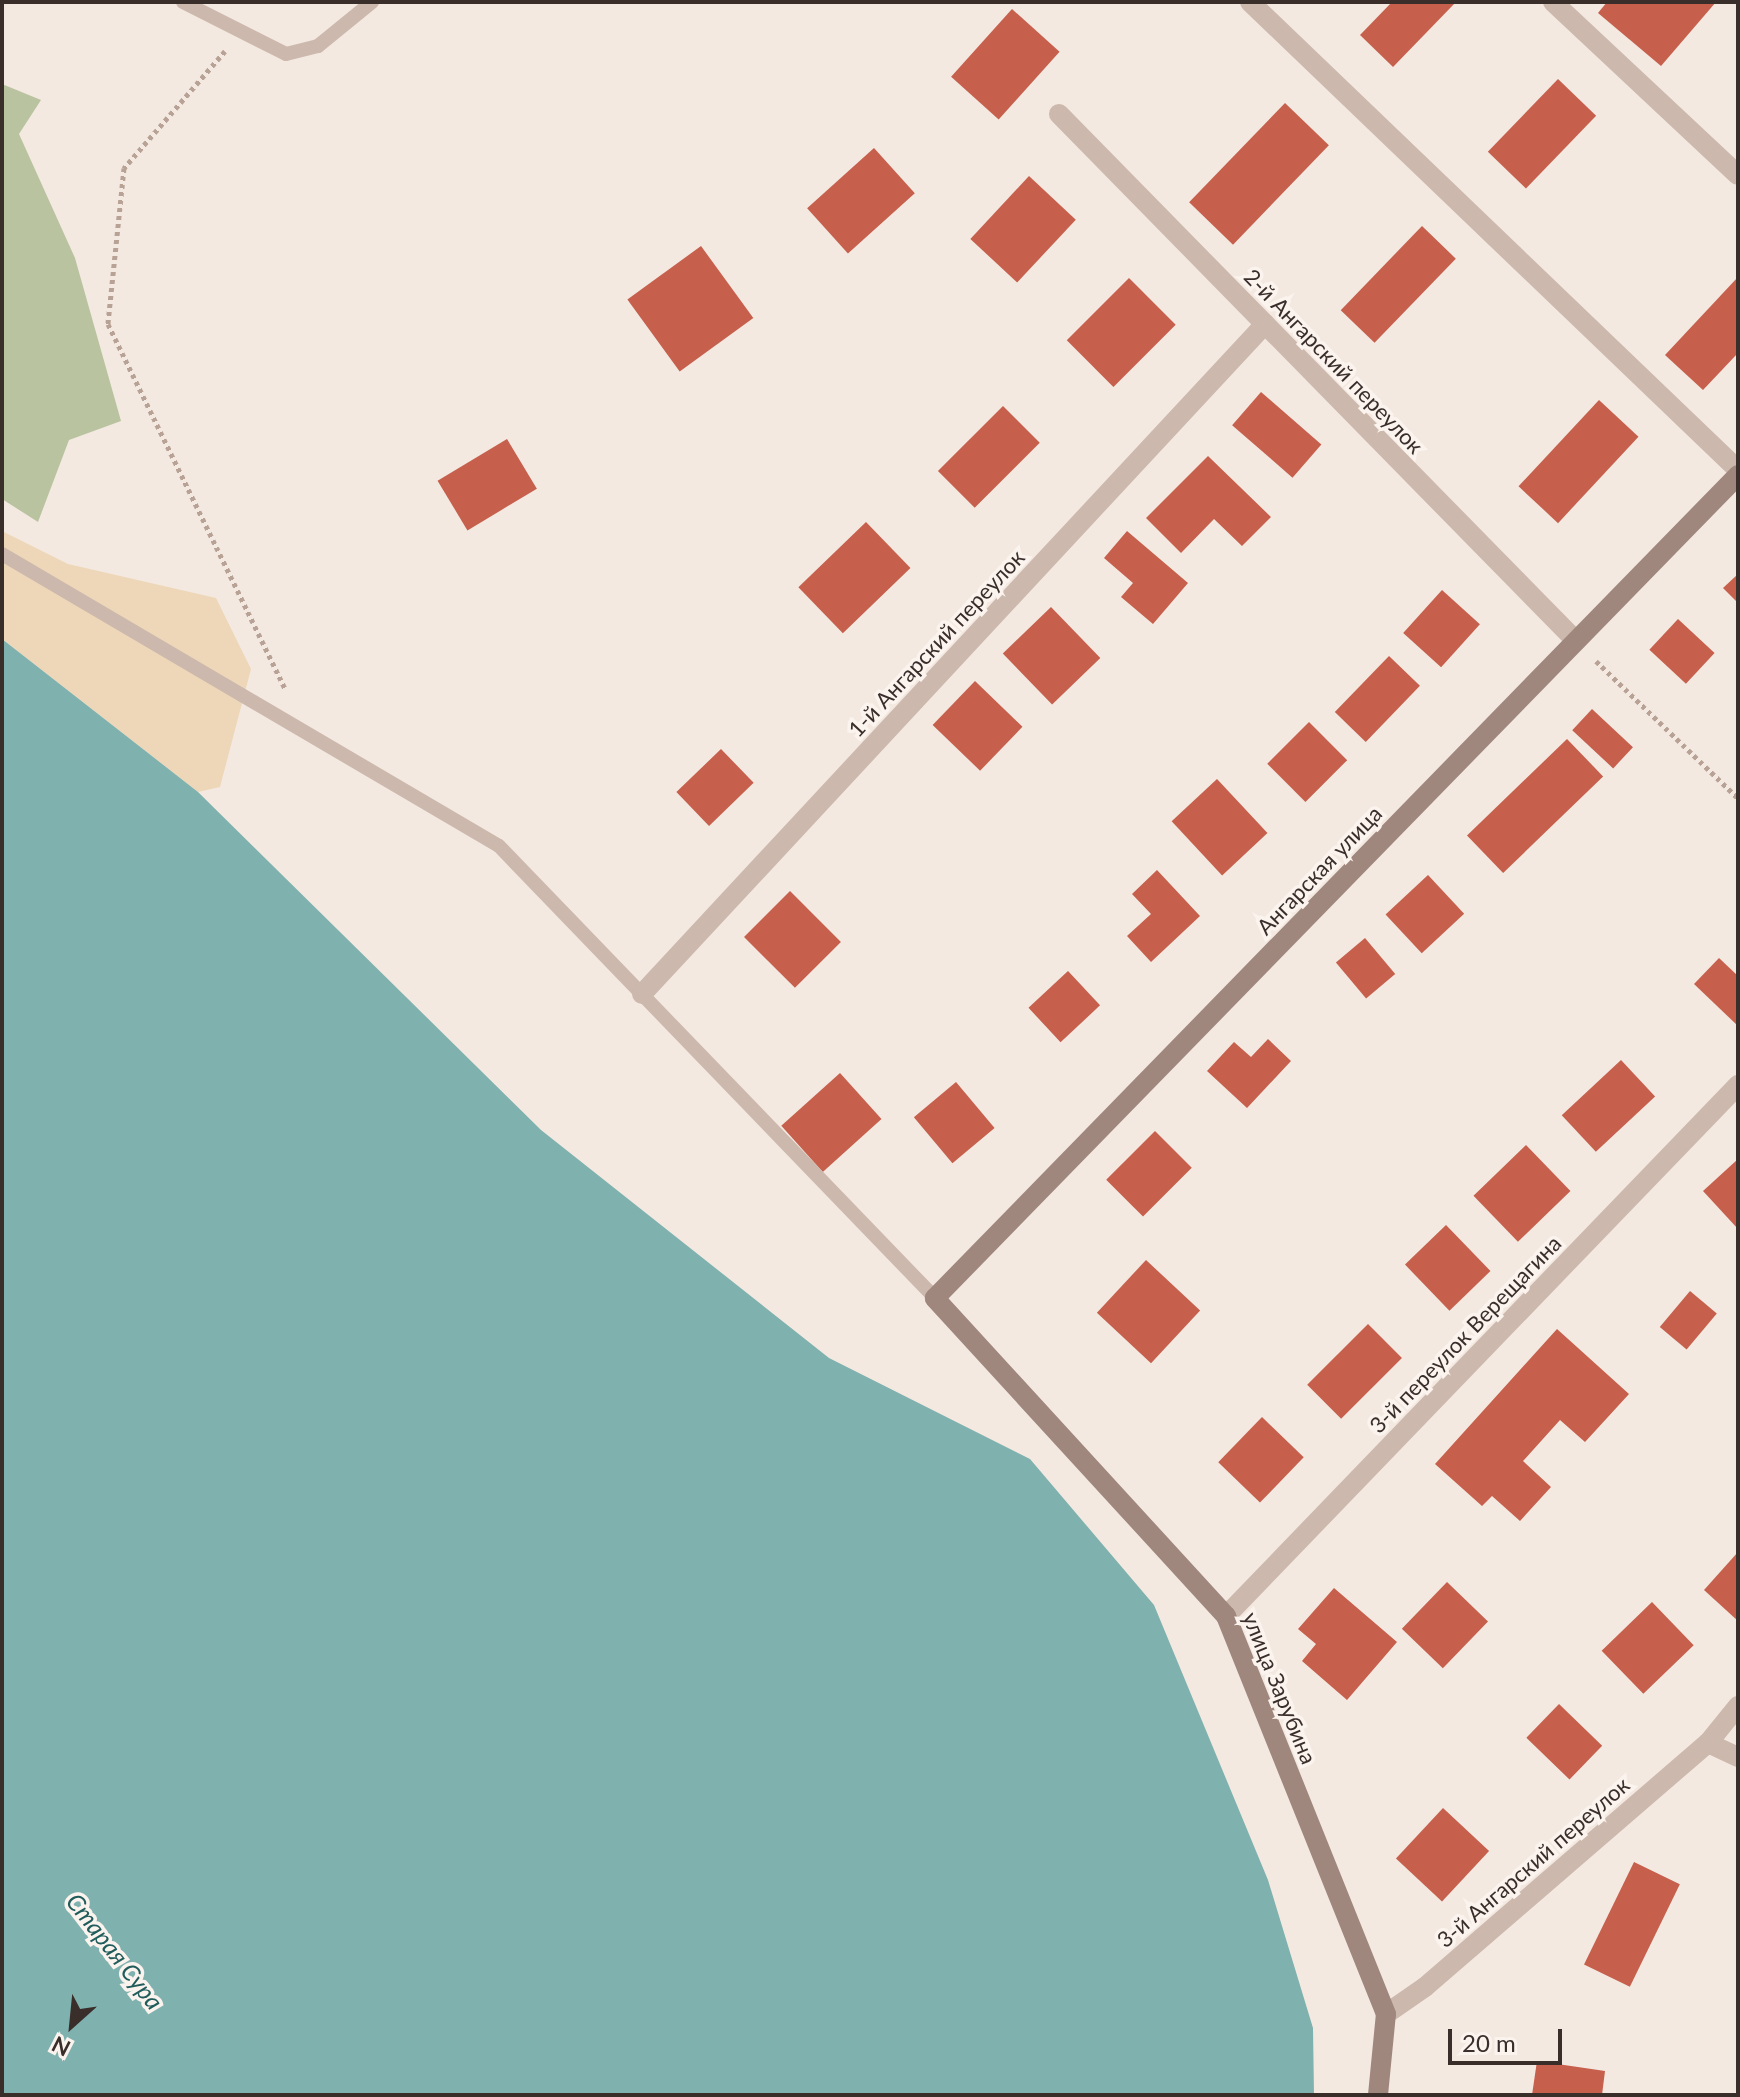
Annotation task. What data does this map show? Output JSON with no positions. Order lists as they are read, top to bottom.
{
  "streets": {
    "street": [
      "2-й Ангарский переулок",
      "1-й Ангарский переулок",
      "Ангарская улица",
      "3-й переулок Верещагина",
      "улица Зарубина",
      "3-й Ангарский переулок"
    ]
  },
  "crossings": [
    ["2-й Ангарский переулок", "1-й Ангарский переулок"],
    ["2-й Ангарский переулок", "Ангарская улица"],
    ["Ангарская улица", "улица Зарубина"],
    ["3-й переулок Верещагина", "улица Зарубина"],
    ["улица Зарубина", "3-й Ангарский переулок"]
  ],
  "water": ["Старая Сура"],
  "scale_bar": "20 m",
  "north": "bottom left"
}
